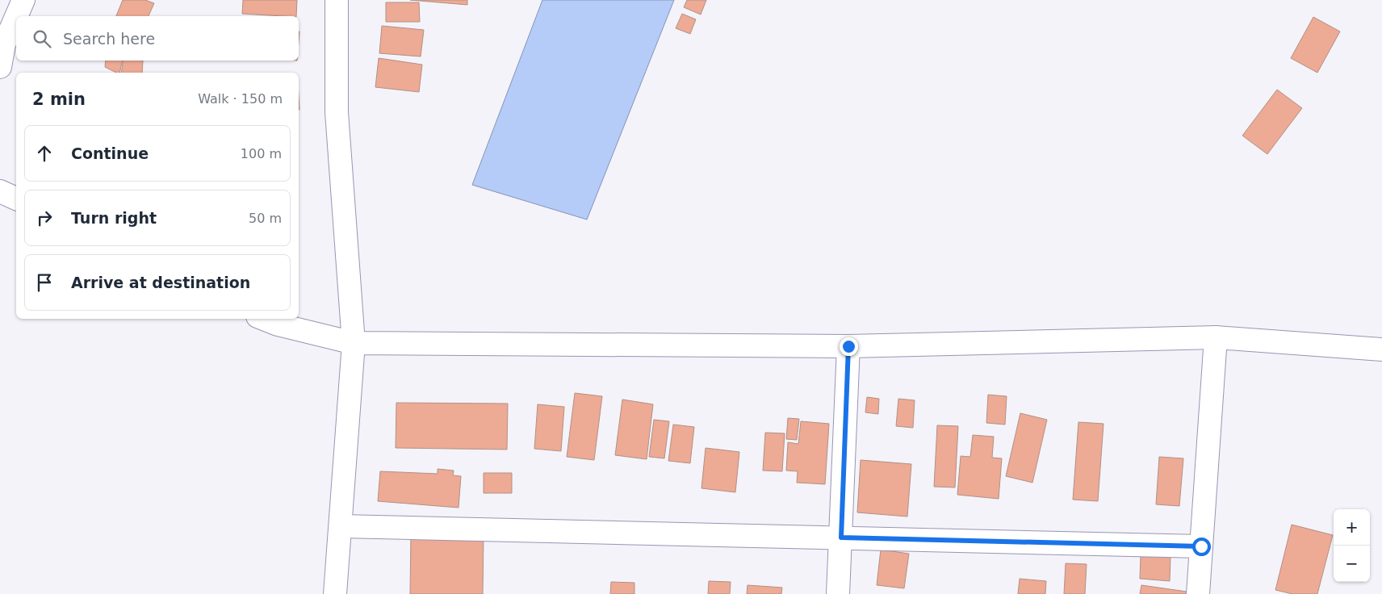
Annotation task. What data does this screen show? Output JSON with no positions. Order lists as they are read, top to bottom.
{
  "page": {
    "search": "Search here",
    "heading": ["2 min", "Walk · 150 m"],
    "list": [
      ["Continue", "100 m"],
      ["Turn right", "50 m"],
      "Arrive at destination"
    ],
    "map_buttons": ["+", "−"]
  }
}
